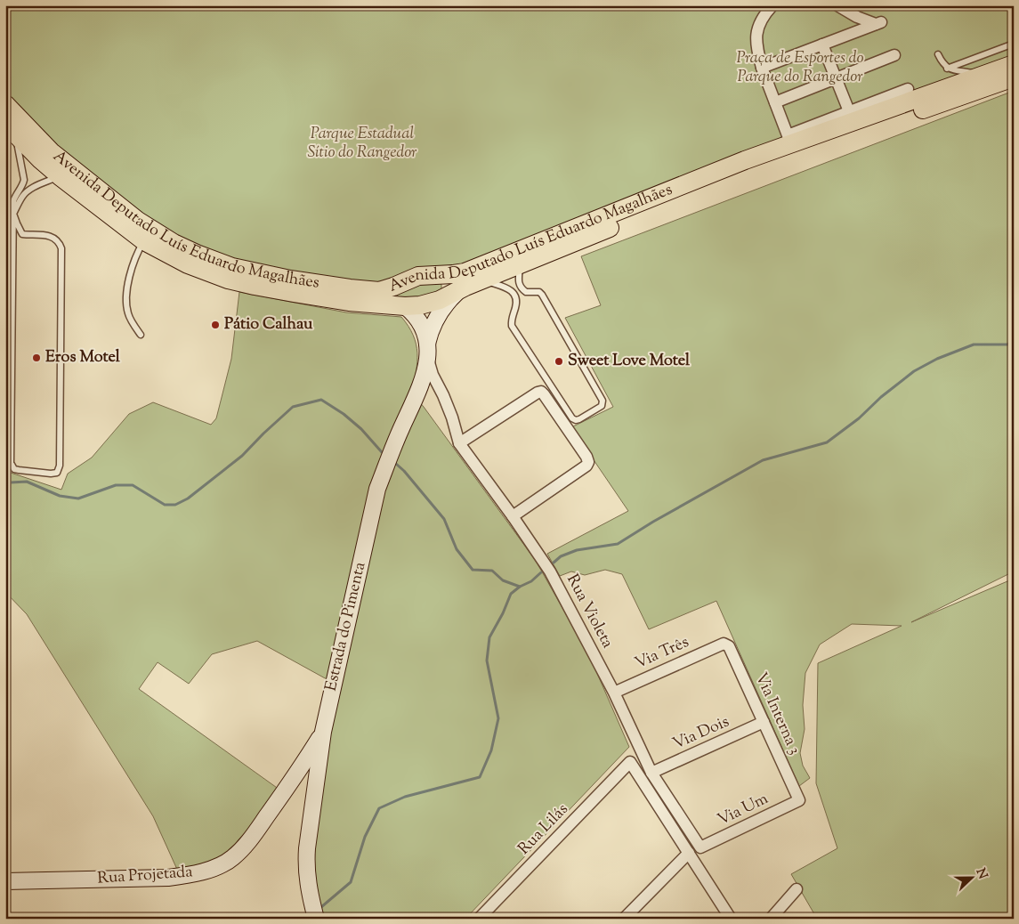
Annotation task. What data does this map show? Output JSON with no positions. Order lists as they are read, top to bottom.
{
  "streets": {
    "main road": ["Avenida Deputado Luís Eduardo Magalhães", "Estrada do Pimenta", "Rua Projetada"],
    "street": [
      "Rua Violeta",
      "Via Três",
      "Via Interna 3",
      "Via Dois",
      "Via Um",
      "Rua Lilás"
    ]
  },
  "crossings": [
    ["Avenida Deputado Luís Eduardo Magalhães", "Estrada do Pimenta"],
    ["Rua Violeta", "Estrada do Pimenta"],
    ["Rua Violeta", "Via Três"],
    ["Rua Violeta", "Via Dois"],
    ["Rua Violeta", "Via Um"],
    ["Estrada do Pimenta", "Rua Projetada"],
    ["Via Três", "Via Interna 3"],
    ["Via Interna 3", "Via Dois"],
    ["Via Interna 3", "Via Um"]
  ],
  "parks": ["Praça de Esportes do Parque do Rangedor", "Parque Estadual Sítio do Rangedor"],
  "places": ["Pátio Calhau", "Eros Motel", "Sweet Love Motel"],
  "north": "right"
}
